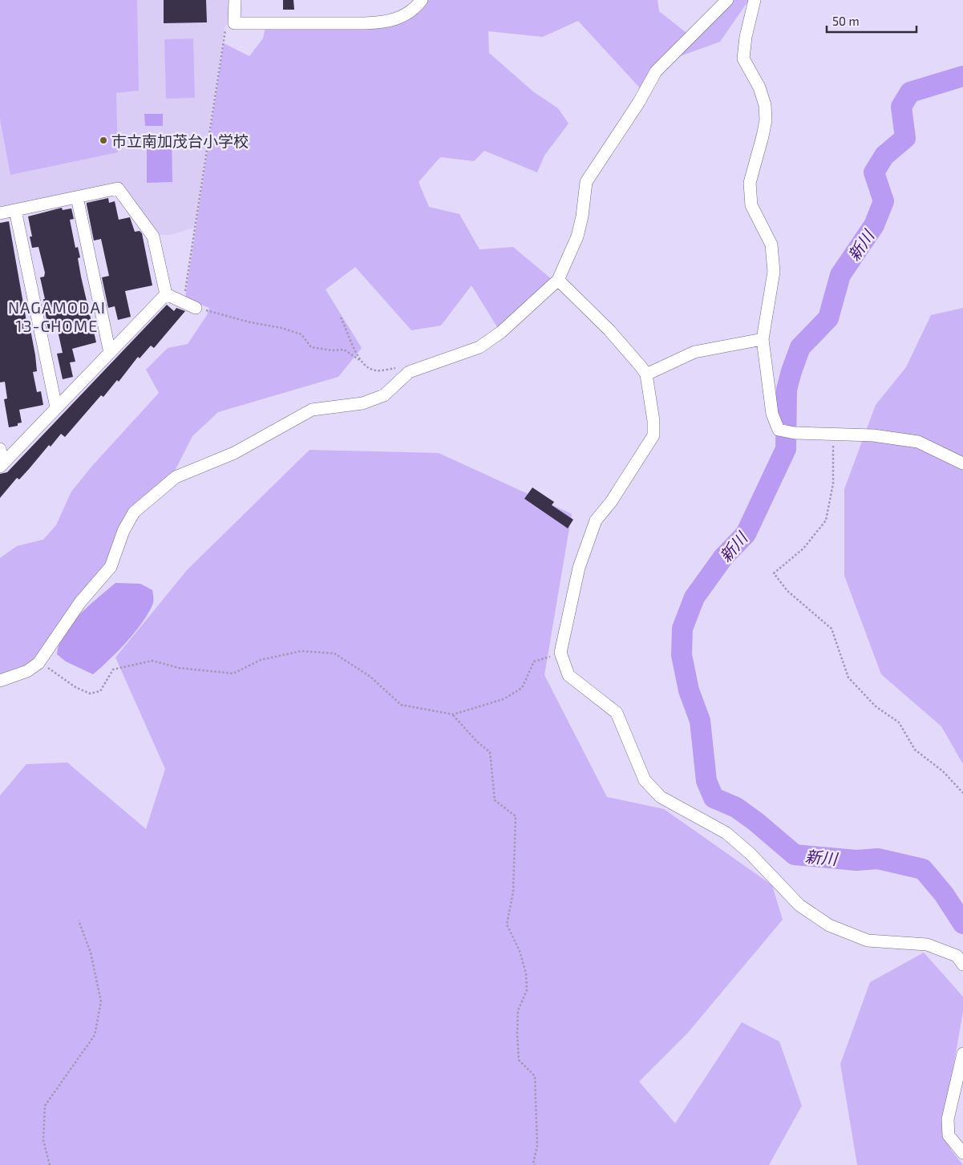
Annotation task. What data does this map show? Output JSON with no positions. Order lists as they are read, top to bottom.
{
  "districts": ["NAGAMODAI 13-CHOME"],
  "water": ["新川"],
  "places": ["市立南加茂台小学校"],
  "scale_bar": "50 m"
}
